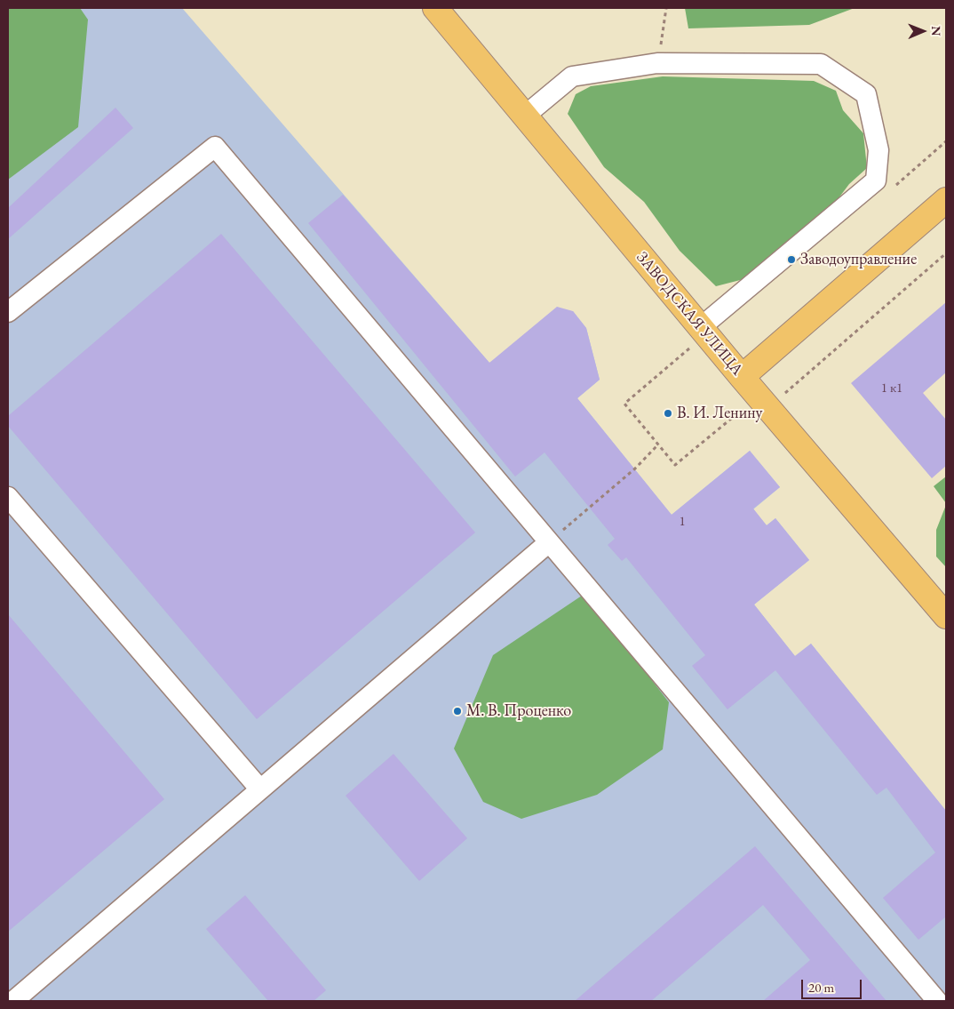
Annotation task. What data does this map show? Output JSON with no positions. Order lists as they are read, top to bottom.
{
  "streets": {
    "main road": ["ЗАВОДСКАЯ УЛИЦА"]
  },
  "places": ["Заводоуправление", "В. И. Ленину", "М. В. Проценко"],
  "house_numbers": ["1 к1", "1"],
  "scale_bar": "20 m",
  "north": "right"
}
